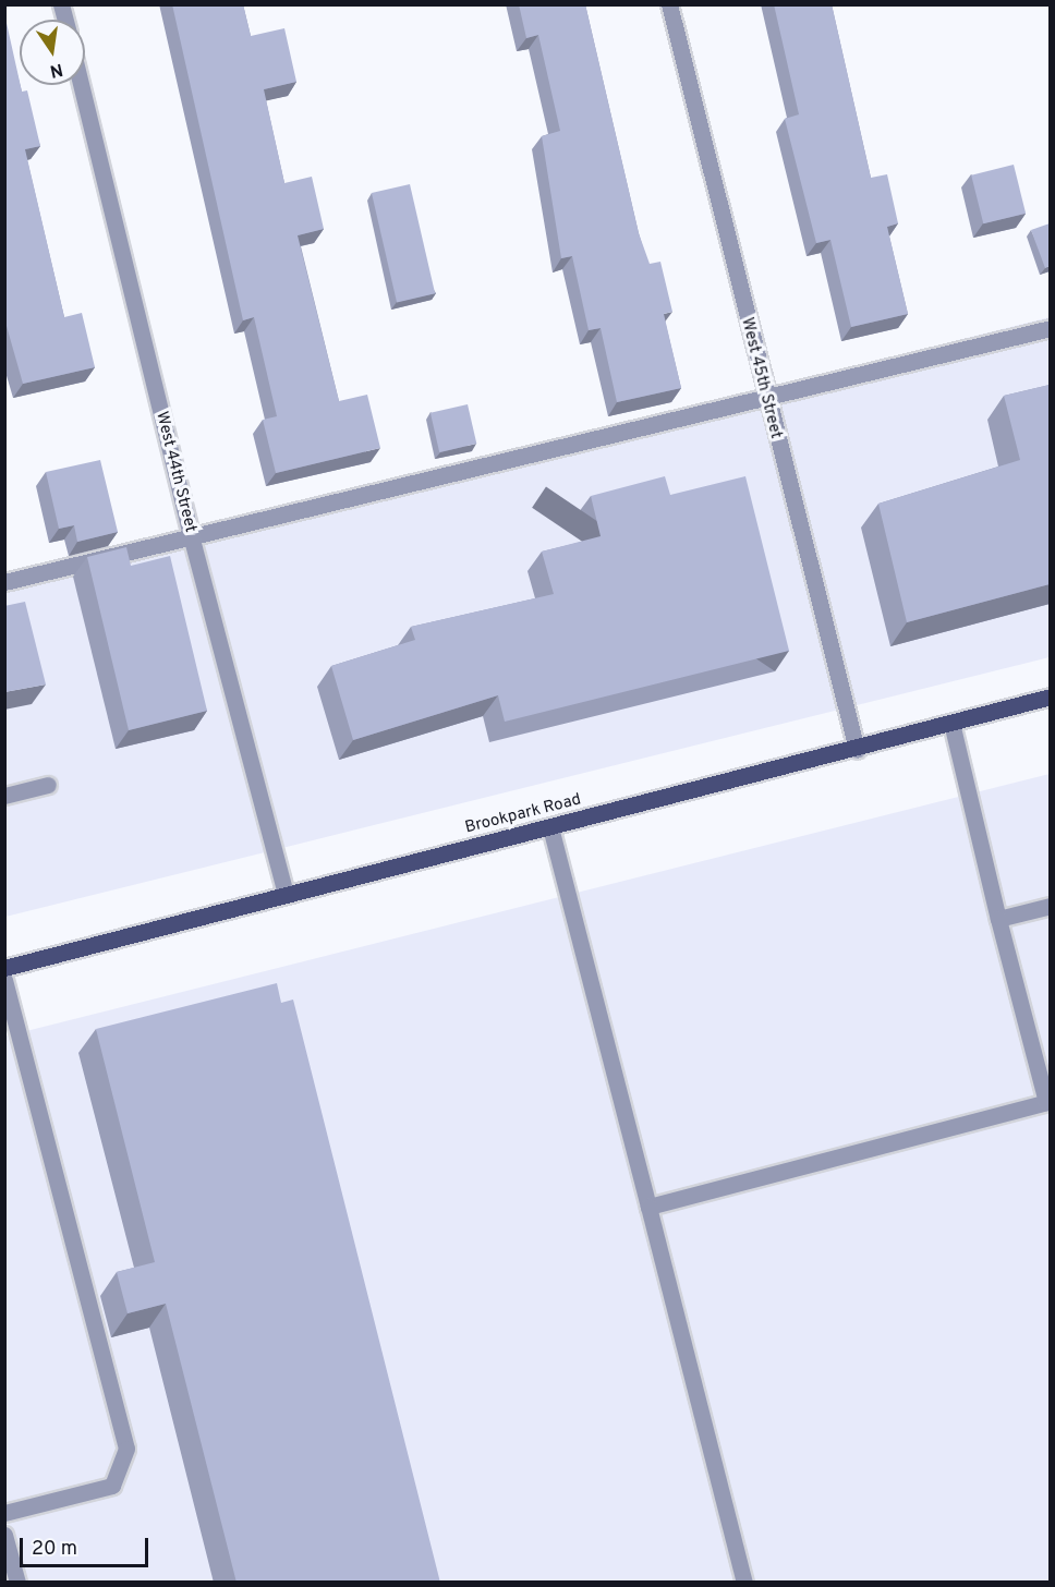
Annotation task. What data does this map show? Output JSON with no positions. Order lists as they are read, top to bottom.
{
  "streets": {
    "main road": ["Brookpark Road"],
    "street": ["West 45th Street", "West 44th Street"]
  },
  "crossings": [
    ["West 45th Street", "Brookpark Road"],
    ["West 44th Street", "Brookpark Road"]
  ],
  "scale_bar": "20 m",
  "north": "bottom"
}
